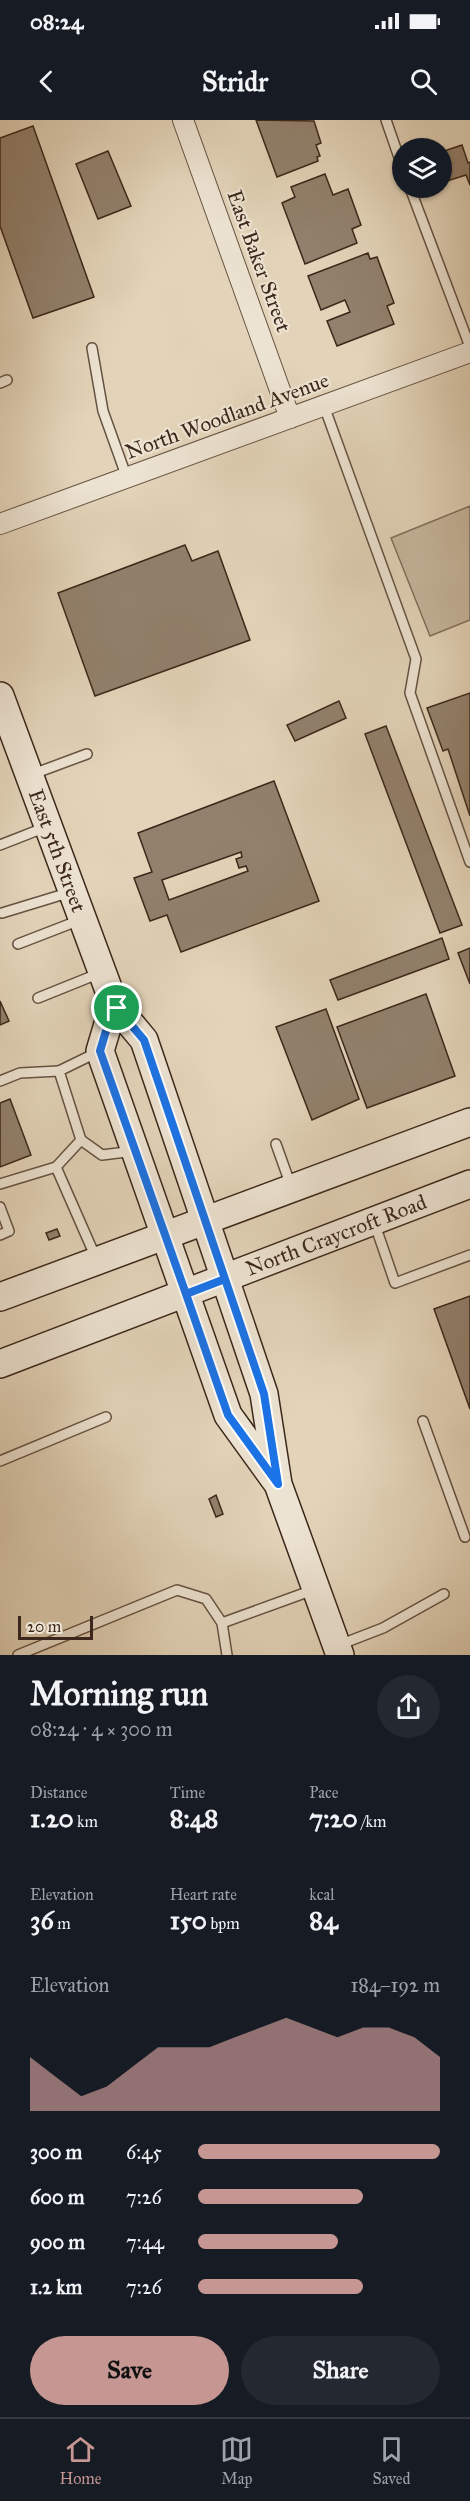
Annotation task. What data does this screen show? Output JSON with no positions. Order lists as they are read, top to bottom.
{
  "streets": {
    "street": [
      "East Baker Street",
      "North Woodland Avenue",
      "East 5th Street",
      "North Craycroft Road"
    ]
  },
  "crossings": [
    ["East Baker Street", "North Woodland Avenue"],
    ["East 5th Street", "North Craycroft Road"]
  ],
  "scale_bar": "20 m",
  "page": {
    "status": "08:24",
    "header": "Stridr",
    "scale": "20 m",
    "heading": ["Morning run", "08:24 · 4 × 300 m"],
    "stats": [
      ["Distance", "1.20 km"],
      ["Time", "8:48"],
      ["Pace", "7:20 /km"],
      ["Elevation", "36 m"],
      ["Heart rate", "150 bpm"],
      ["kcal", "84"]
    ],
    "chart": ["Elevation", "184–192 m"],
    "list": [
      {
        "name": "300 m",
        "note": "6:45"
      },
      {
        "name": "600 m",
        "note": "7:26"
      },
      {
        "name": "900 m",
        "note": "7:44"
      },
      {
        "name": "1.2 km",
        "note": "7:26"
      }
    ],
    "buttons": ["Save", "Share"],
    "tabs": ["Home", "Map", "Saved"]
  }
}
